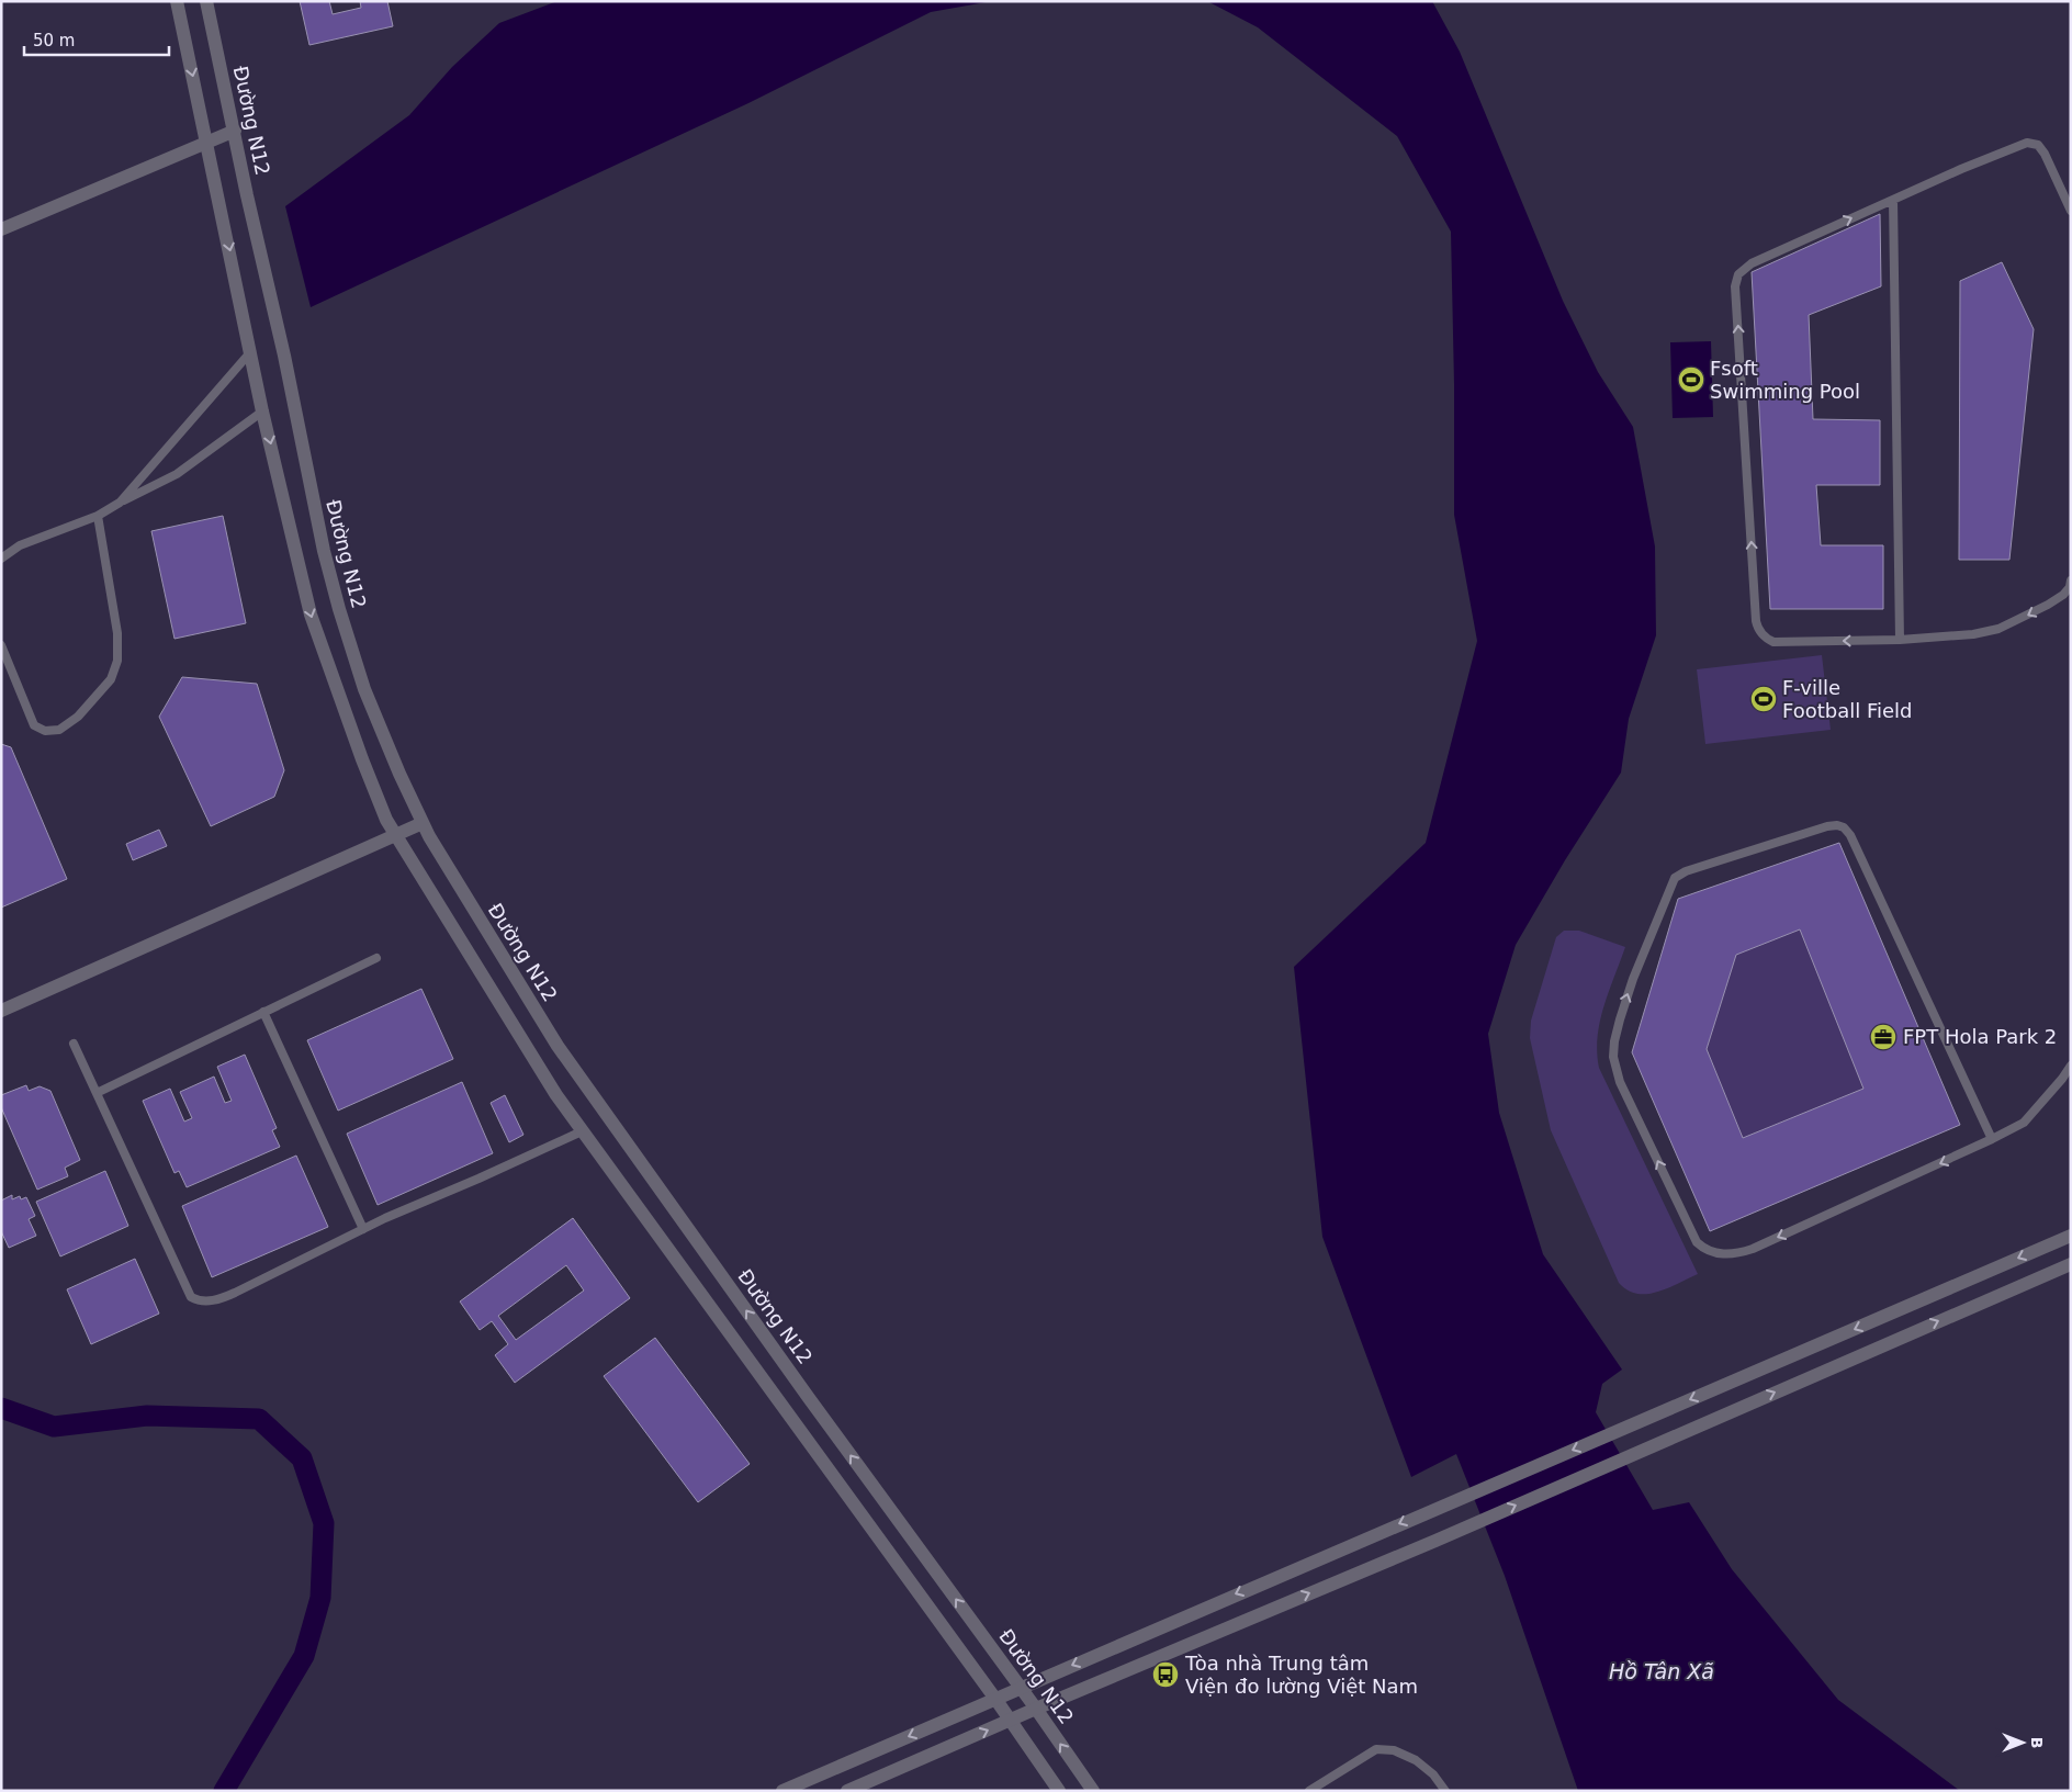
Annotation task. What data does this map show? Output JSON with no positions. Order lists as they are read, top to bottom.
{
  "streets": {
    "street": ["Đường N12"]
  },
  "water": ["Hồ Tân Xã"],
  "places": {
    "sports": ["Fsoft Swimming Pool", "F-ville Football Field"],
    "office": ["FPT Hola Park 2"],
    "bus stop": ["Tòa nhà Trung tâm Viện đo lường Việt Nam"]
  },
  "scale_bar": "50 m",
  "north": "right"
}
